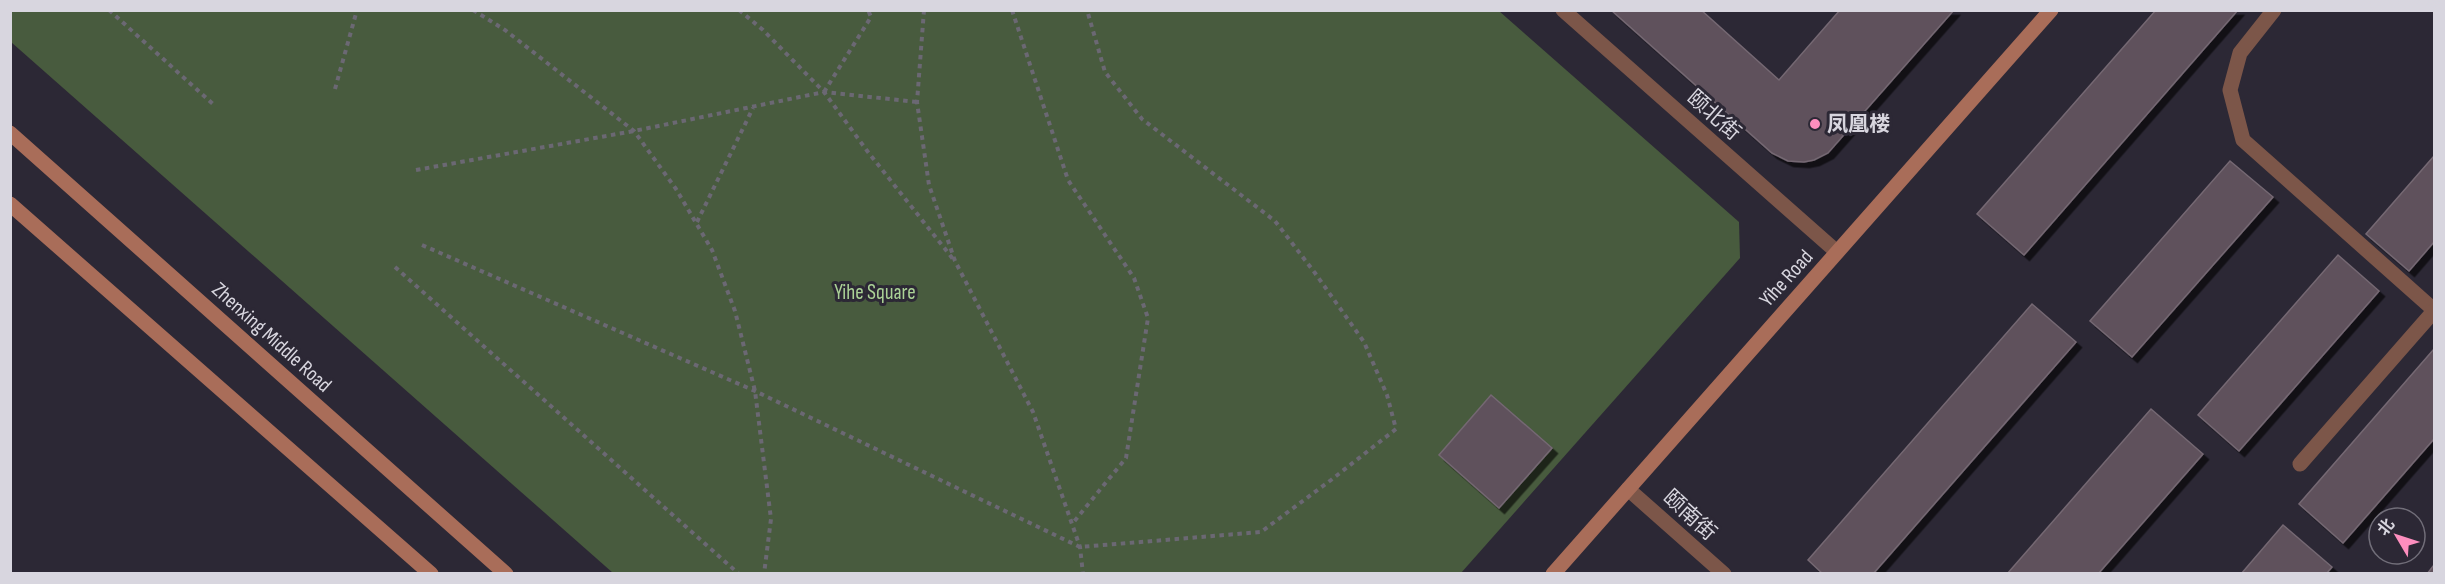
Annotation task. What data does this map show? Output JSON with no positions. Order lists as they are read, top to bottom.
{
  "streets": {
    "street": [
      "颐北街",
      "Yihe Road",
      "Zhenxing Middle Road",
      "颐南街"
    ]
  },
  "crossings": [
    ["颐北街", "Yihe Road"],
    ["Yihe Road", "颐南街"]
  ],
  "parks": ["Yihe Square"],
  "places": ["凤凰楼"],
  "north": "top left"
}
